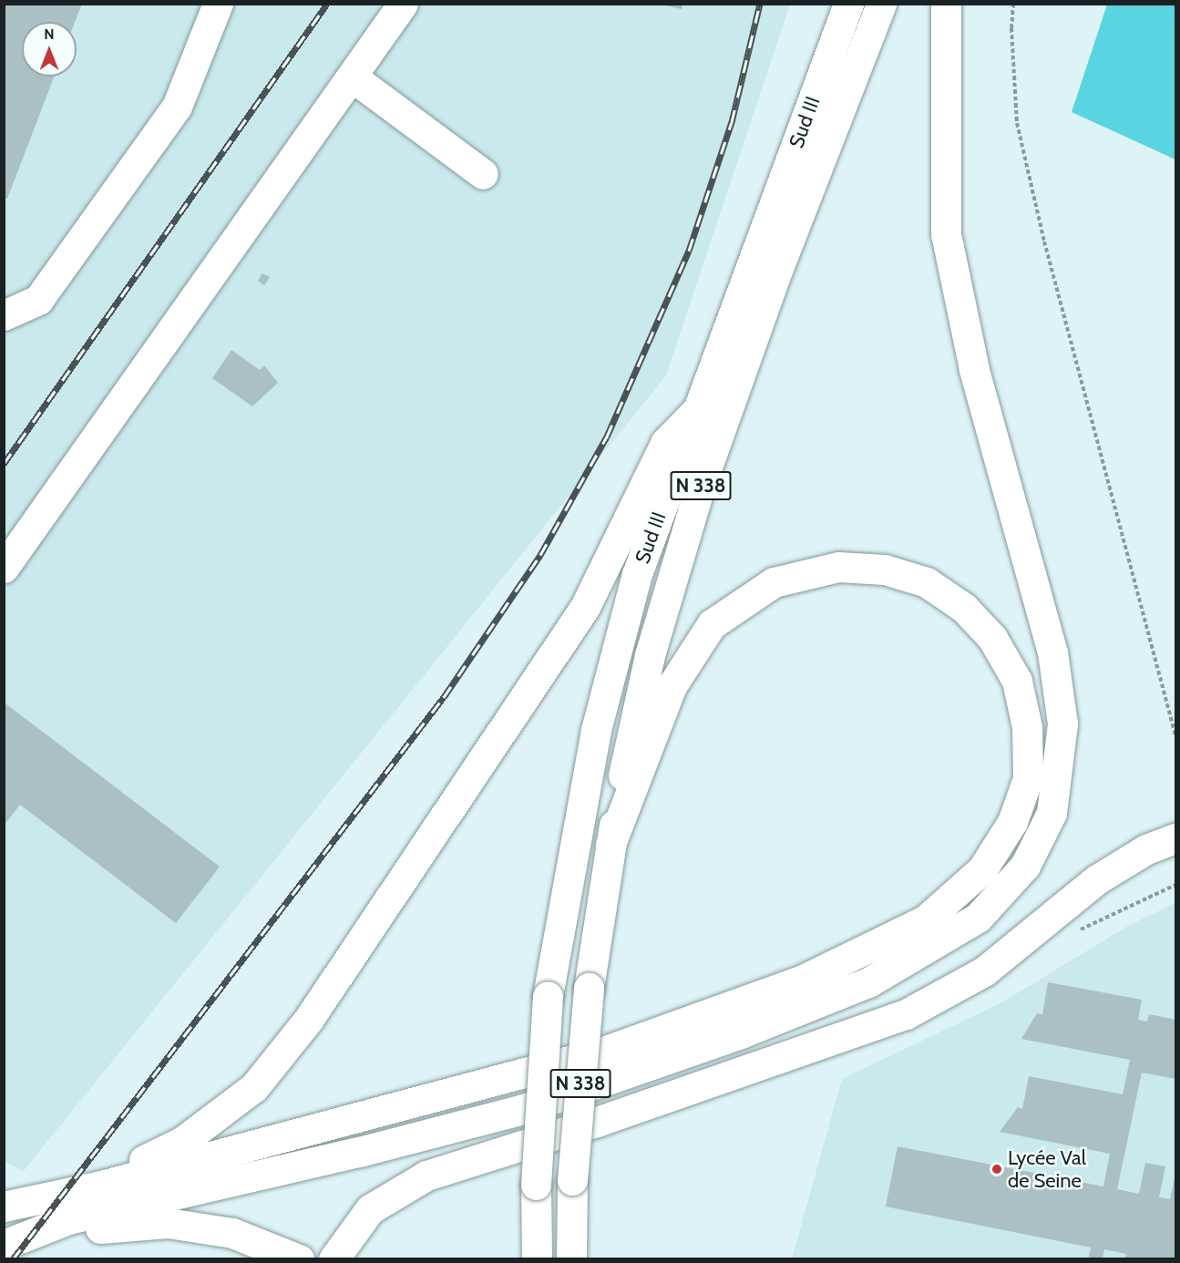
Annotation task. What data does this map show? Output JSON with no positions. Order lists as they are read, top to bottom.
{
  "streets": {
    "main road": ["Sud III", "N 338"]
  },
  "places": ["Lycée Val de Seine"],
  "north": "top"
}
